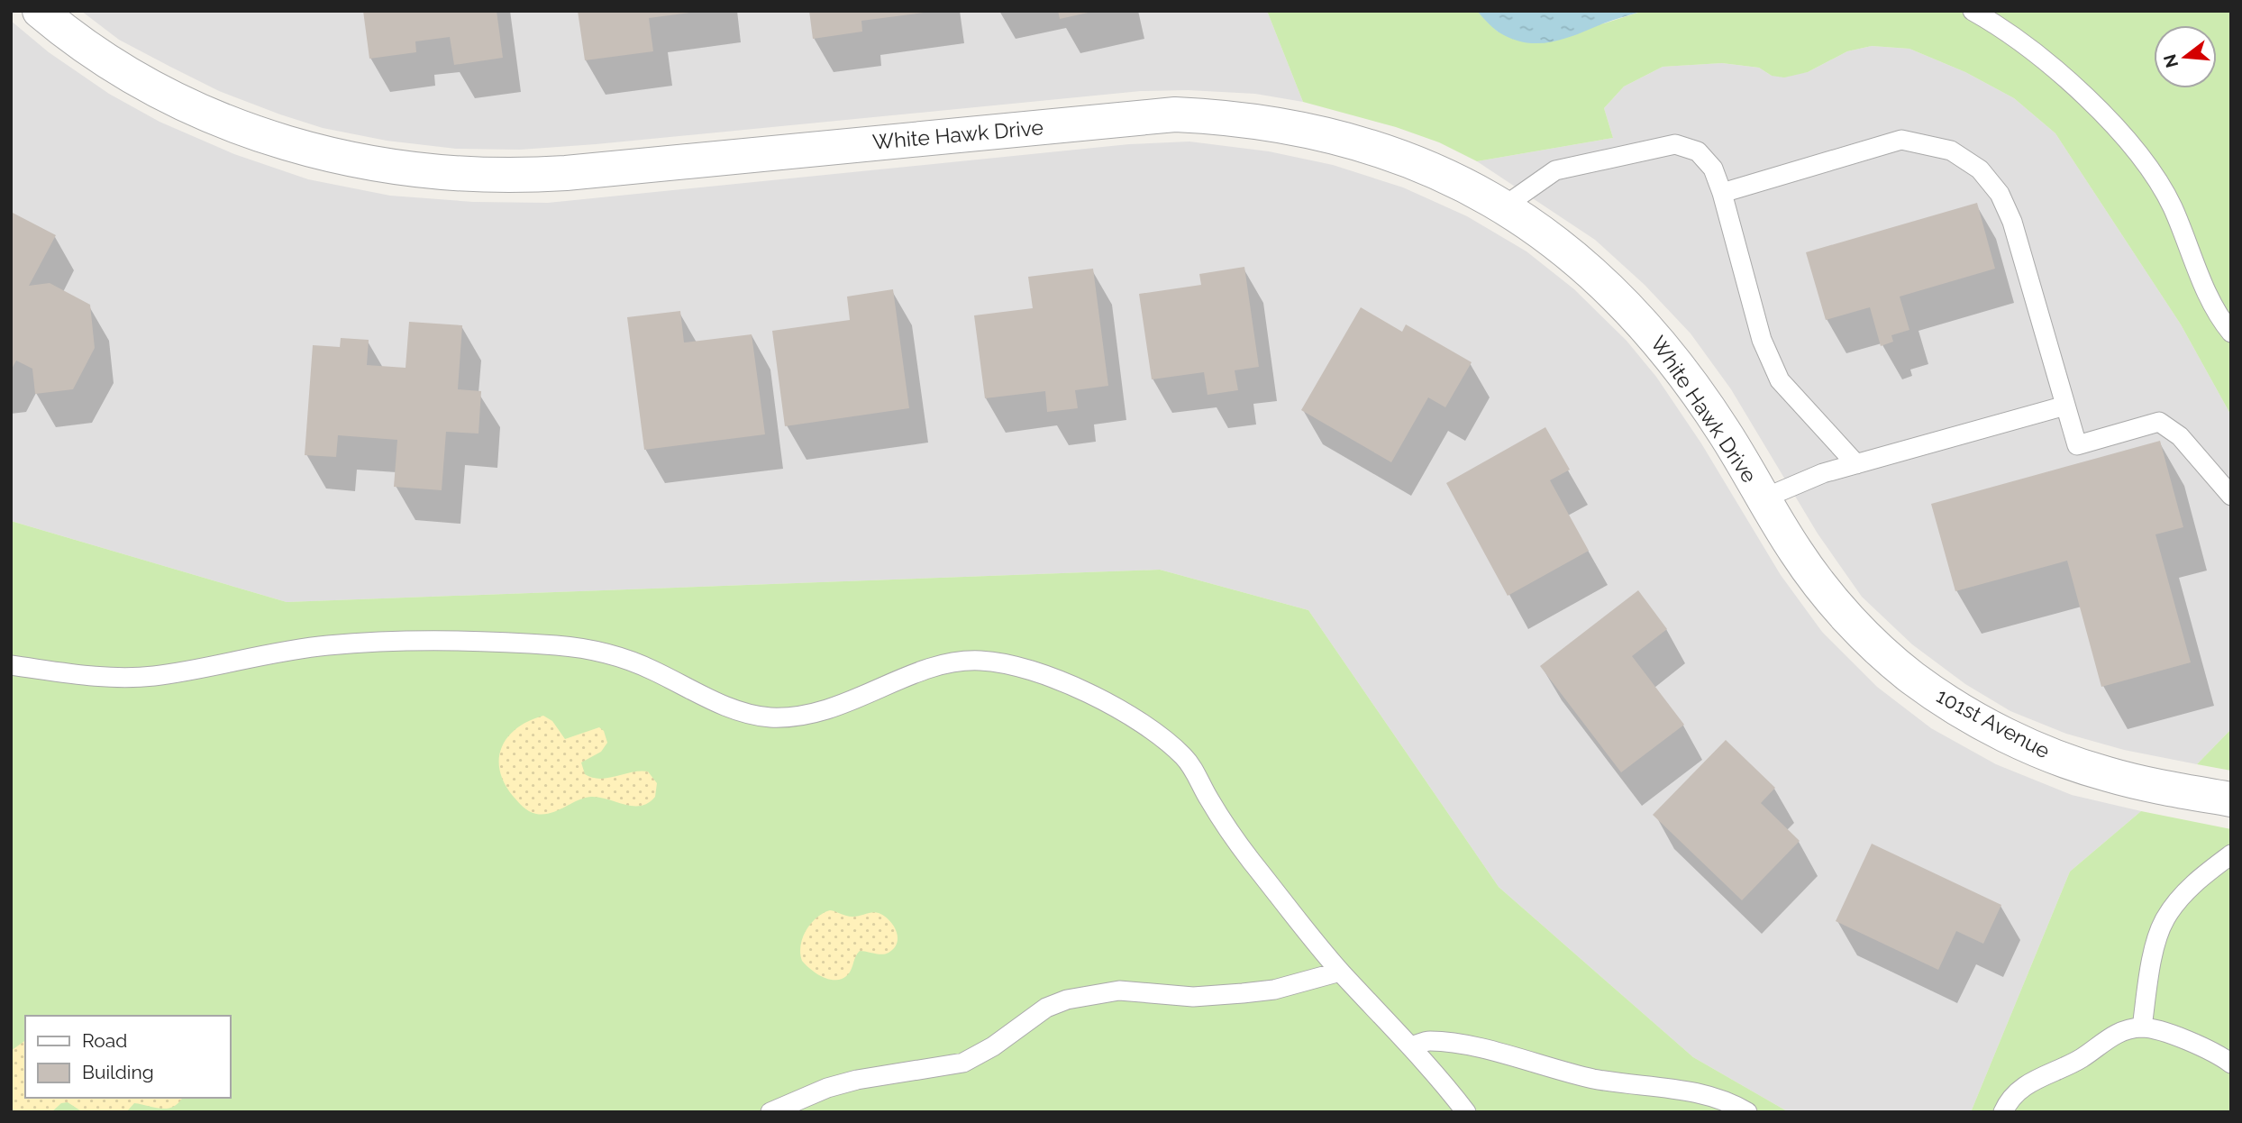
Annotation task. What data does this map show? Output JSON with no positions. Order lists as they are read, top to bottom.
{
  "streets": {
    "street": ["White Hawk Drive", "101st Avenue"]
  },
  "crossings": [
    ["White Hawk Drive", "101st Avenue"]
  ],
  "legend": ["Road", "Building"],
  "north": "left"
}
